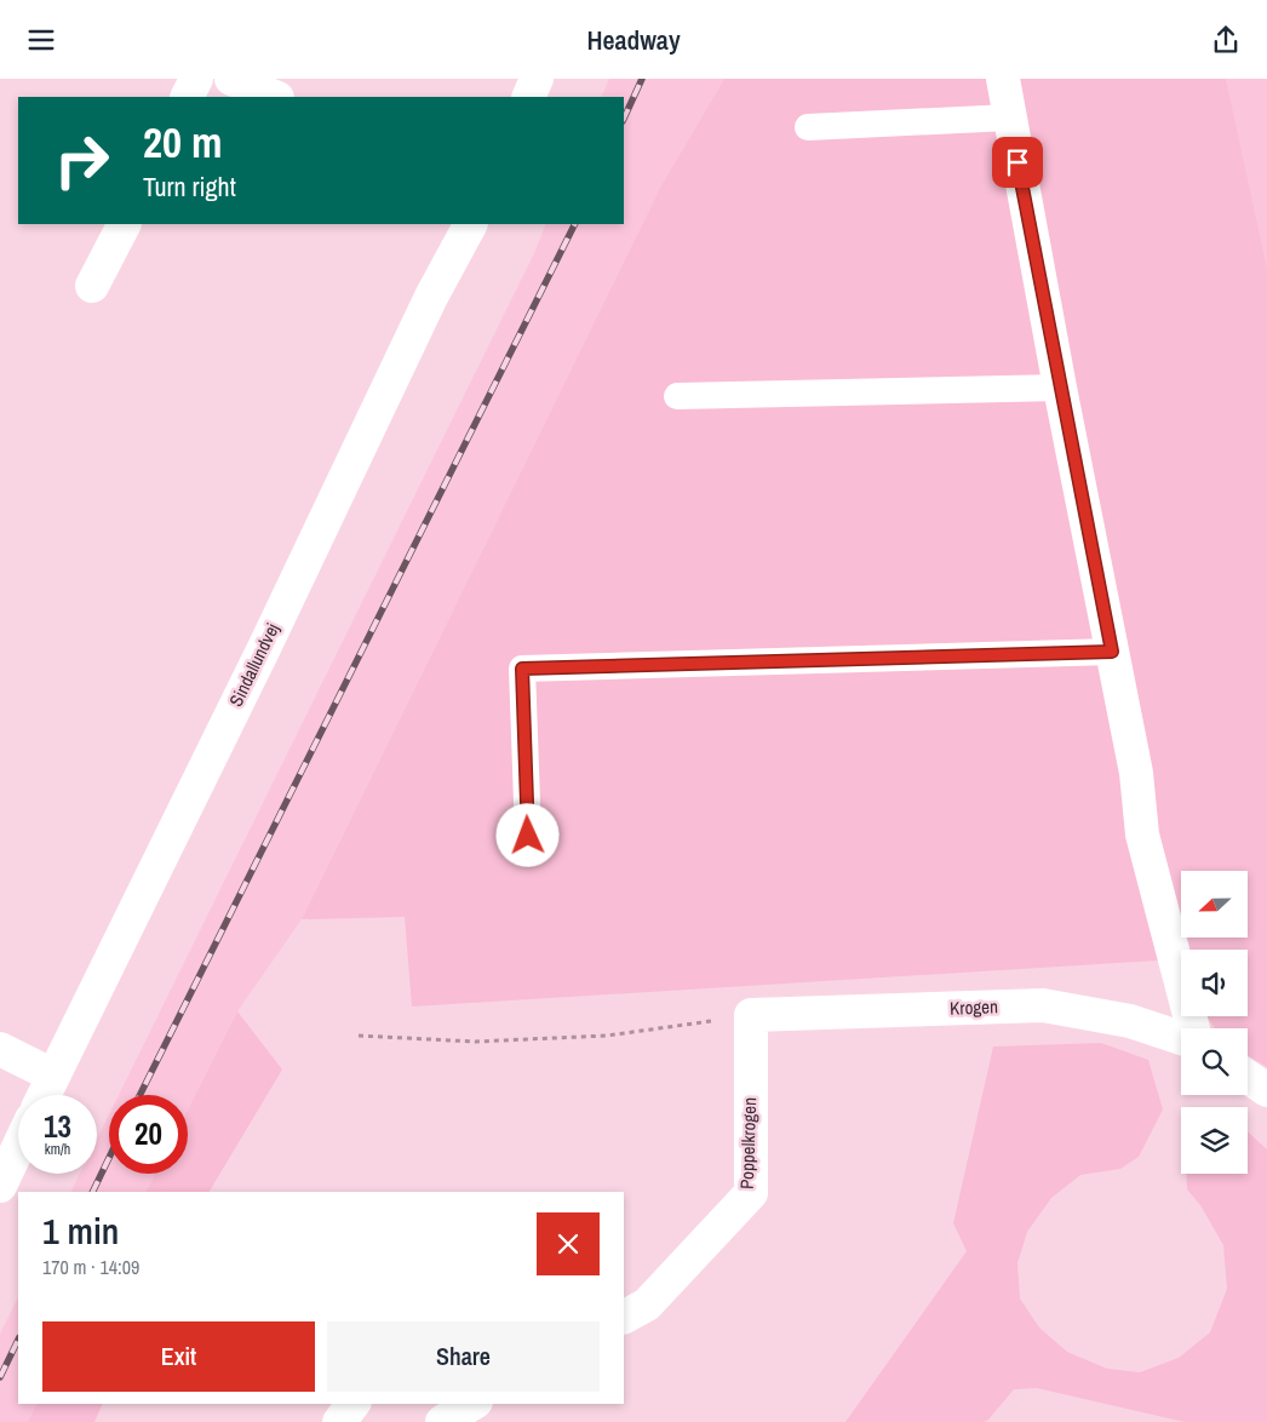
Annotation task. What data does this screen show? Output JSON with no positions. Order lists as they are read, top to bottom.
{
  "streets": {
    "street": ["Sindallundvej", "Krogen", "Poppelkrogen"]
  },
  "crossings": [
    ["Krogen", "Poppelkrogen"]
  ],
  "north": "left",
  "page": {
    "header": "Headway",
    "turn": ["20 m", "Turn right"],
    "speed": "13 km/h",
    "limit": "20",
    "heading": ["1 min", "170 m · 14:09"],
    "buttons": ["Exit", "Share"]
  }
}
